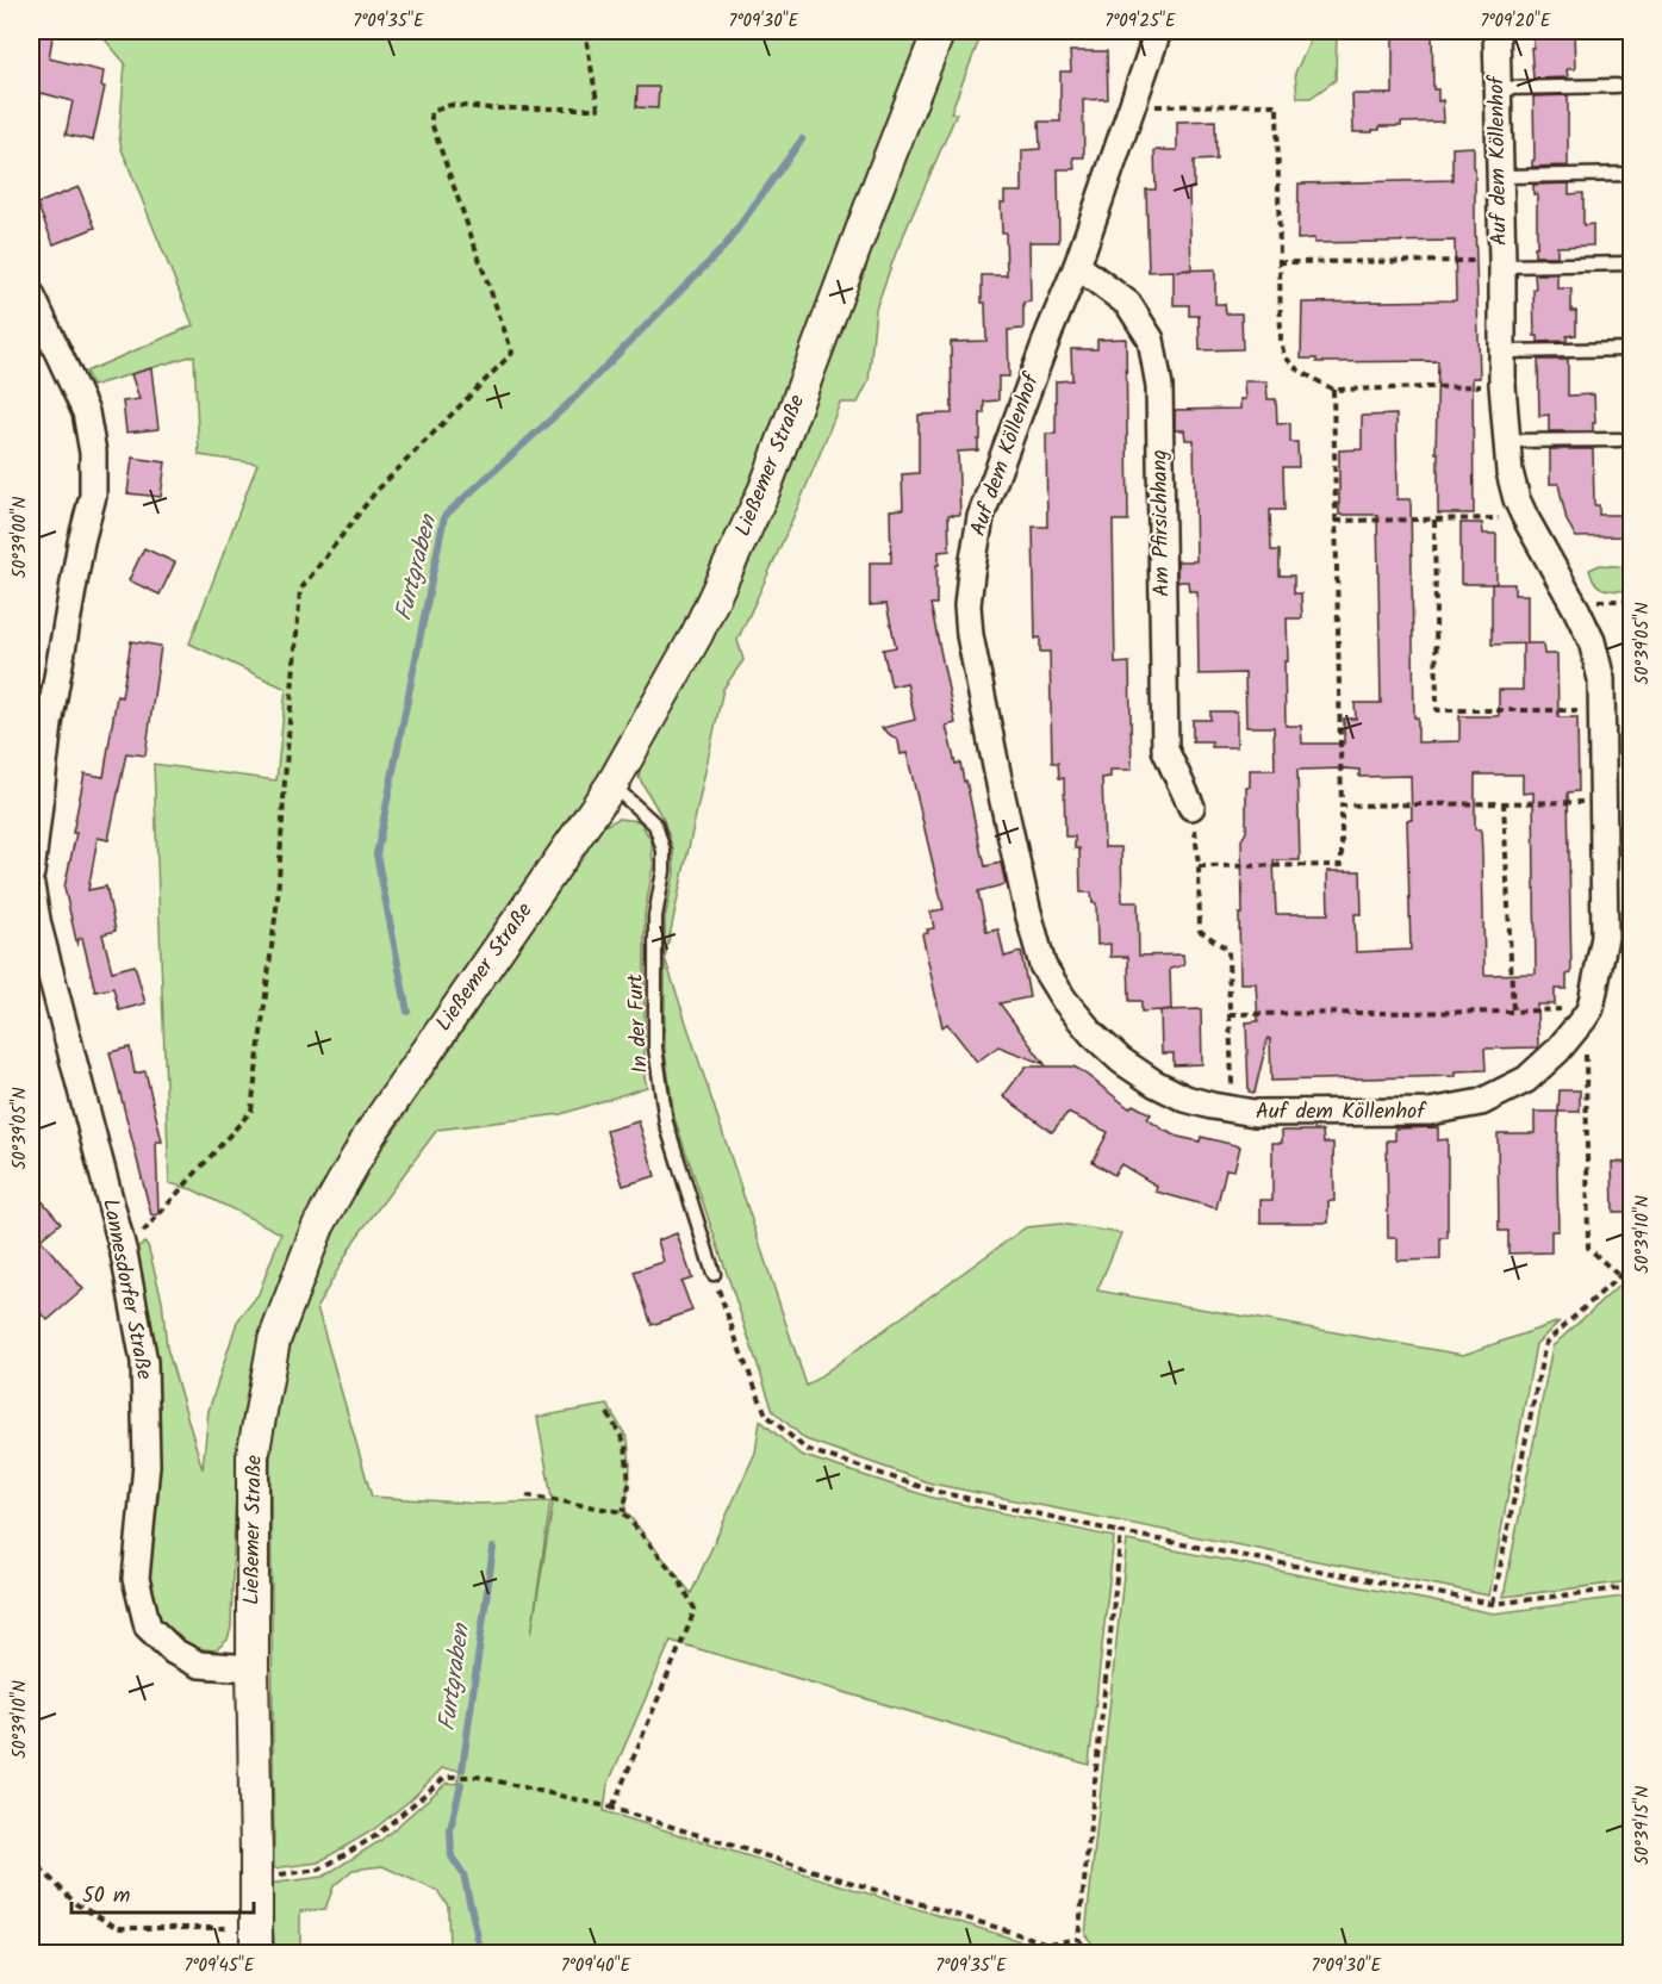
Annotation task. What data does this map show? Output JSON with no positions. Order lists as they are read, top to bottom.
{
  "streets": {
    "street": [
      "Auf dem Köllenhof",
      "Ließemer Straße",
      "Am Pfirsichhang",
      "Lannesdorfer Straße"
    ],
    "lane": ["In der Furt"]
  },
  "crossings": [
    ["Auf dem Köllenhof", "Am Pfirsichhang"],
    ["Ließemer Straße", "In der Furt"],
    ["Ließemer Straße", "Lannesdorfer Straße"]
  ],
  "water": ["Furtgraben"],
  "scale_bar": "50 m",
  "coordinates": [
    "7°09'35\"E",
    "7°09'30\"E",
    "7°09'25\"E",
    "7°09'20\"E",
    "50°39'00\"N",
    "50°39'05\"N",
    "50°39'10\"N",
    "50°39'15\"N",
    "7°09'45\"E",
    "7°09'40\"E"
  ]
}
